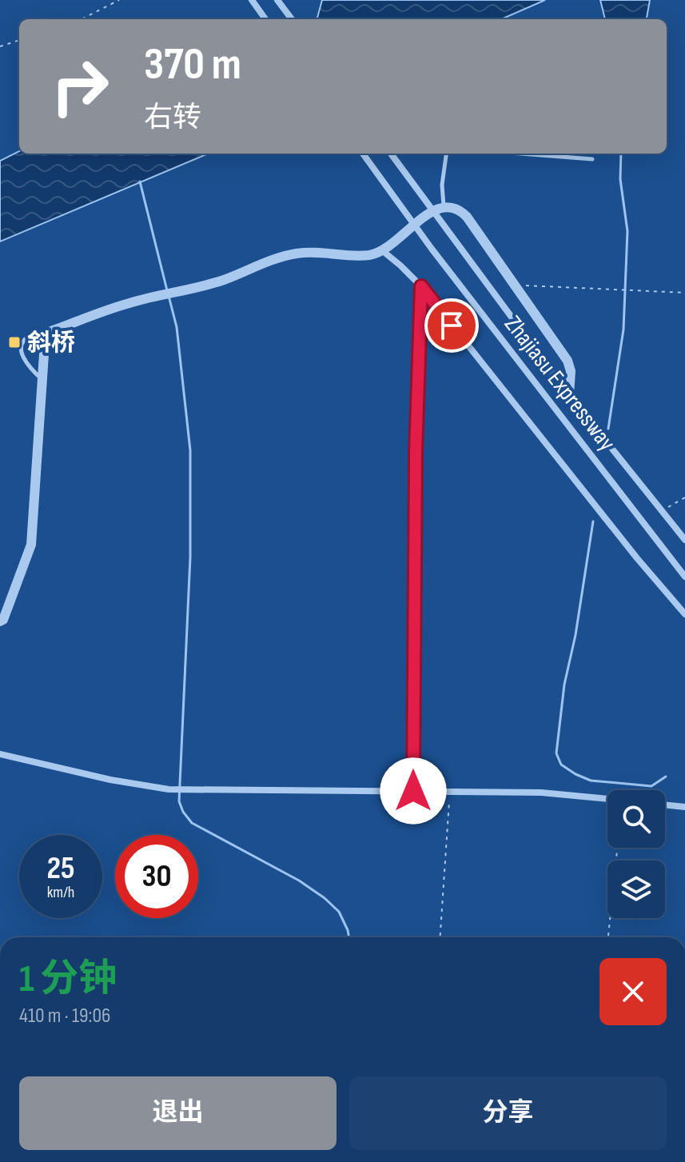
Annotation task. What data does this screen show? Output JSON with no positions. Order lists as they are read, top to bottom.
{
  "streets": {
    "street": ["Zhajiasu Expressway"]
  },
  "places": {
    "transit": ["斜桥"]
  },
  "page": {
    "turn": ["370 m", "右转"],
    "speed": "25 km/h",
    "limit": "30",
    "heading": ["1 分钟", "410 m · 19:06"],
    "buttons": ["退出", "分享"]
  }
}
